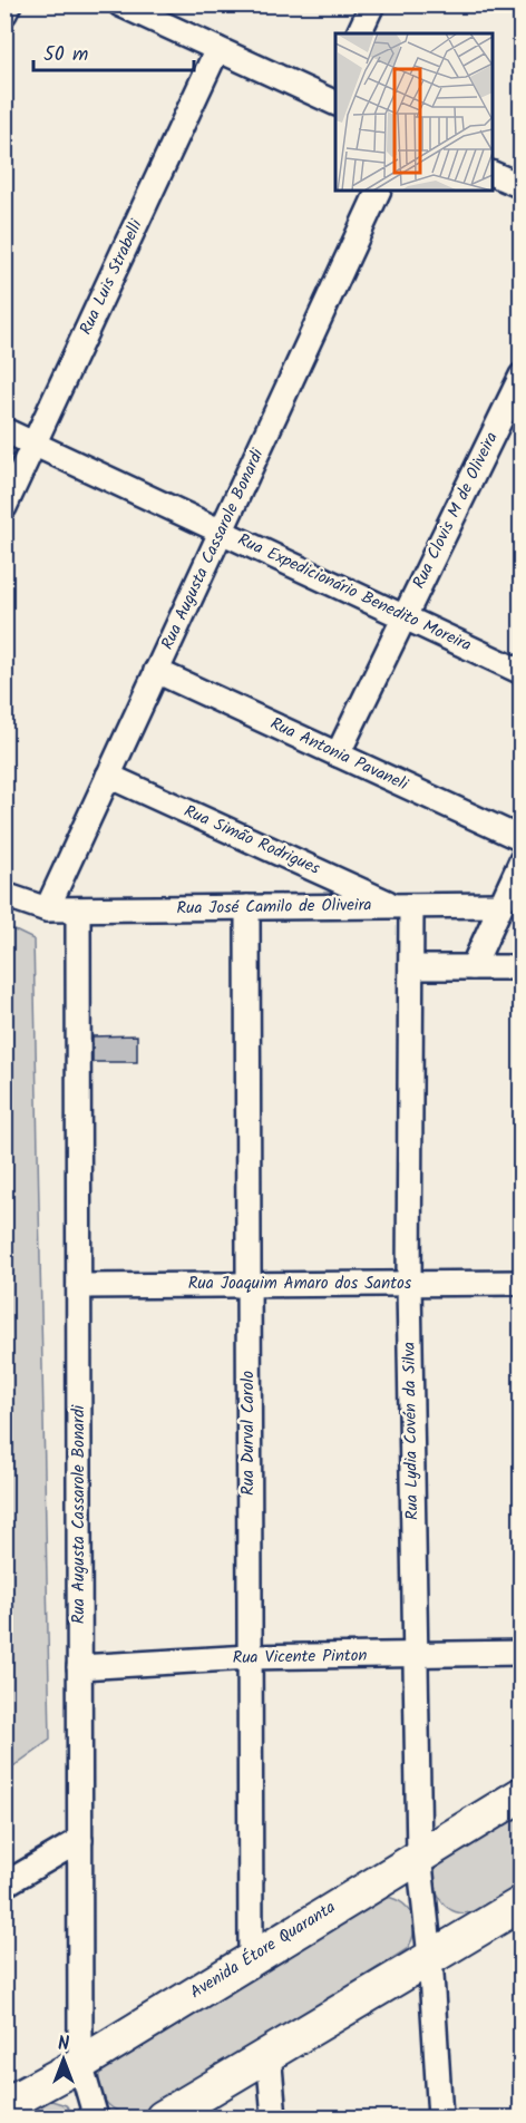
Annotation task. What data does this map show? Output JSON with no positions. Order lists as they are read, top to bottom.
{
  "streets": {
    "street": [
      "Rua Luis Strabelli",
      "Rua Clovis M de Oliveira",
      "Rua Augusta Cassarole Bonardi",
      "Rua Expedicionário Benedito Moreira",
      "Rua Antonia Pavaneli",
      "Rua Simão Rodrigues",
      "Rua José Camilo de Oliveira",
      "Rua Joaquim Amaro dos Santos",
      "Rua Lydia Covén da Silva",
      "Rua Durval Carolo",
      "Rua Vicente Pinton",
      "Avenida Étore Quaranta"
    ]
  },
  "crossings": [
    ["Rua Luis Strabelli", "Rua Expedicionário Benedito Moreira"],
    ["Rua Clovis M de Oliveira", "Rua Expedicionário Benedito Moreira"],
    ["Rua Clovis M de Oliveira", "Rua Antonia Pavaneli"],
    ["Rua Augusta Cassarole Bonardi", "Rua Expedicionário Benedito Moreira"],
    ["Rua Augusta Cassarole Bonardi", "Rua Antonia Pavaneli"],
    ["Rua Augusta Cassarole Bonardi", "Rua Simão Rodrigues"],
    ["Rua Augusta Cassarole Bonardi", "Rua José Camilo de Oliveira"],
    ["Rua Augusta Cassarole Bonardi", "Rua Joaquim Amaro dos Santos"],
    ["Rua Augusta Cassarole Bonardi", "Rua Vicente Pinton"],
    ["Rua Augusta Cassarole Bonardi", "Avenida Étore Quaranta"],
    ["Rua Simão Rodrigues", "Rua José Camilo de Oliveira"],
    ["Rua Simão Rodrigues", "Rua Lydia Covén da Silva"],
    ["Rua José Camilo de Oliveira", "Rua Lydia Covén da Silva"],
    ["Rua José Camilo de Oliveira", "Rua Durval Carolo"],
    ["Rua Joaquim Amaro dos Santos", "Rua Lydia Covén da Silva"],
    ["Rua Joaquim Amaro dos Santos", "Rua Durval Carolo"],
    ["Rua Lydia Covén da Silva", "Rua Vicente Pinton"],
    ["Rua Lydia Covén da Silva", "Avenida Étore Quaranta"],
    ["Rua Durval Carolo", "Rua Vicente Pinton"],
    ["Rua Durval Carolo", "Avenida Étore Quaranta"]
  ],
  "scale_bar": "50 m",
  "north": "top"
}
